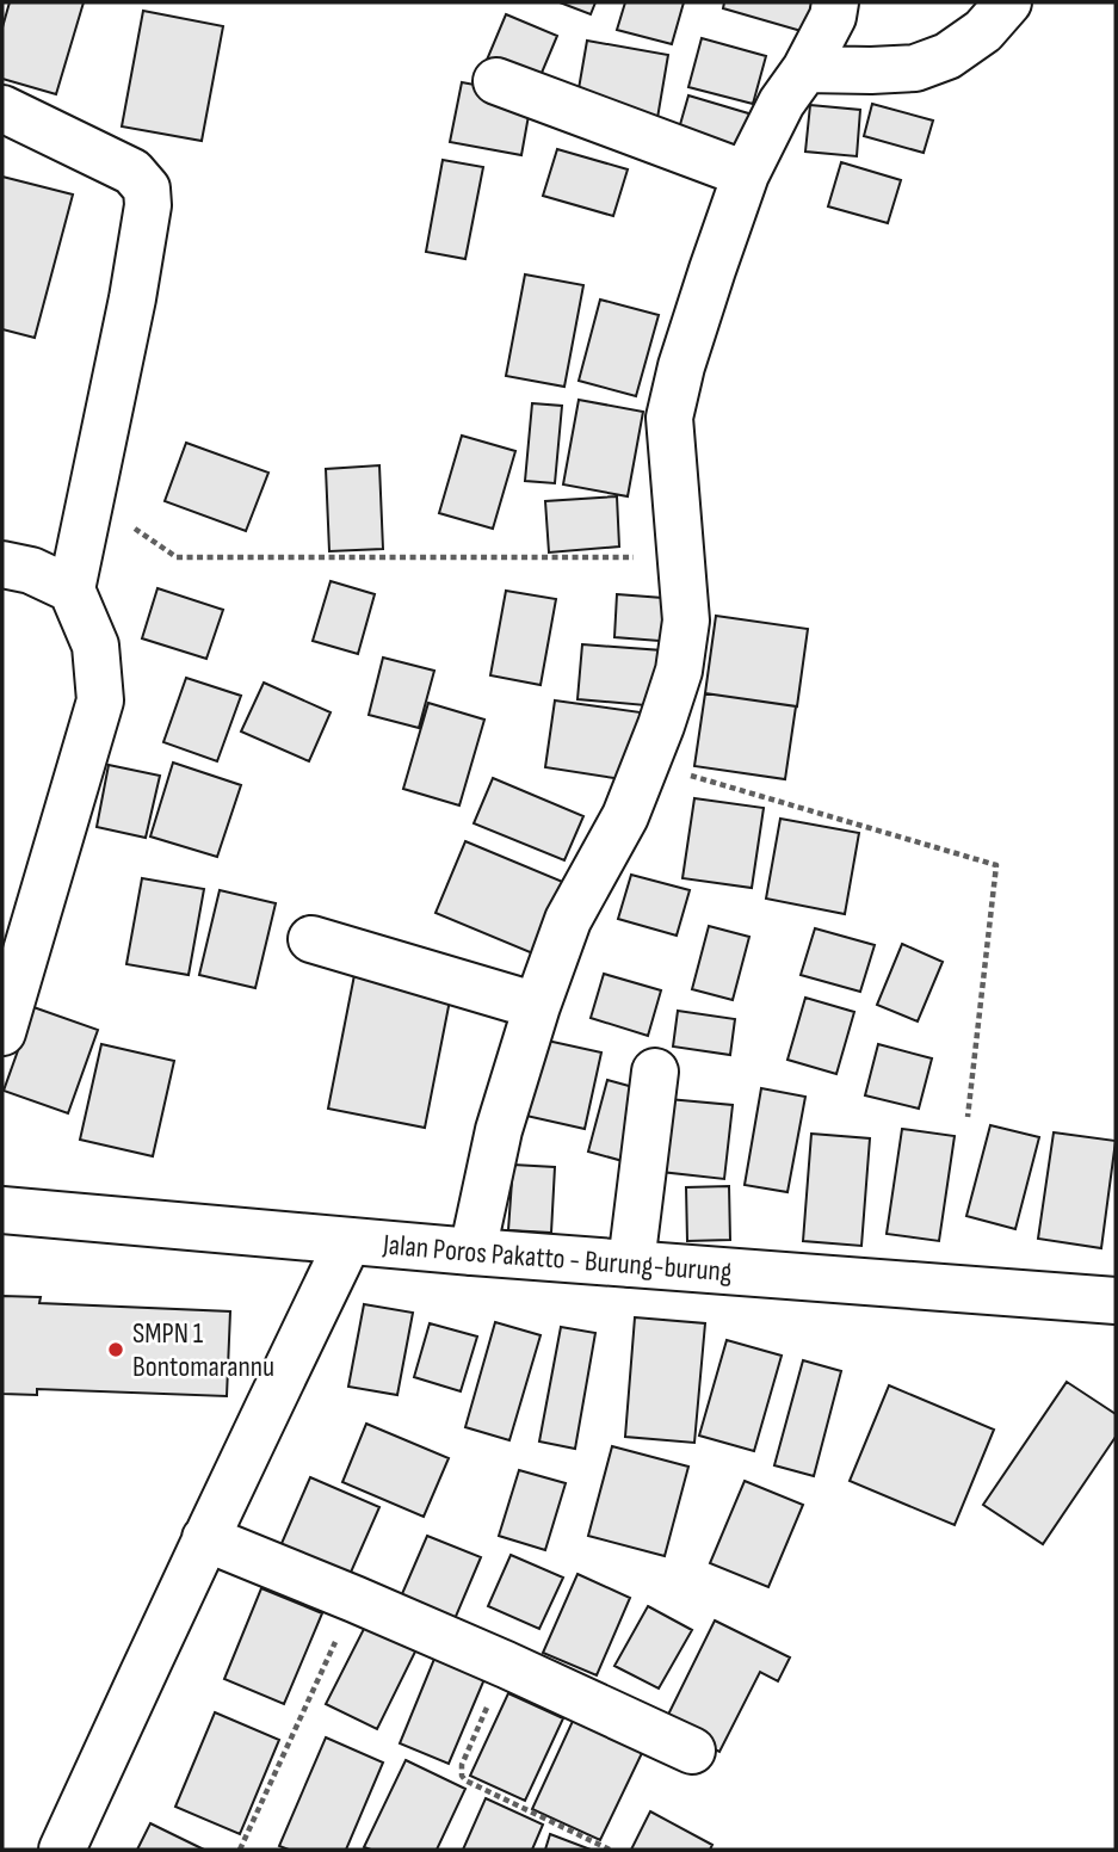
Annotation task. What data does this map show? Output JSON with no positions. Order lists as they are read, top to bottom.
{
  "streets": {
    "street": ["Jalan Poros Pakatto - Burung-burung"]
  },
  "places": ["SMPN 1 Bontomarannu"]
}
